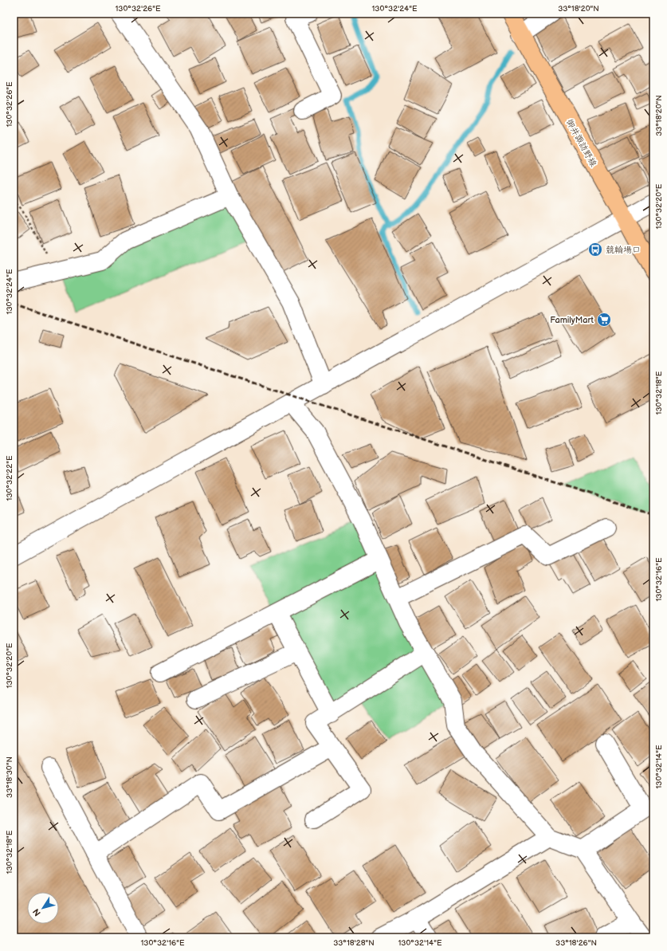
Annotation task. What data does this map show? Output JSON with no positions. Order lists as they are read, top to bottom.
{
  "streets": {
    "main road": ["御井諏訪野線"]
  },
  "places": {
    "bus stop": ["競輪場口"],
    "supermarket": ["FamilyMart"]
  },
  "north": "bottom left",
  "coordinates": [
    "130°32'26\"E",
    "130°32'24\"E",
    "33°18'20\"N",
    "130°32'20\"E",
    "130°32'18\"E",
    "130°32'22\"E",
    "130°32'16\"E",
    "130°32'14\"E",
    "33°18'30\"N",
    "33°18'28\"N",
    "33°18'26\"N"
  ]
}
